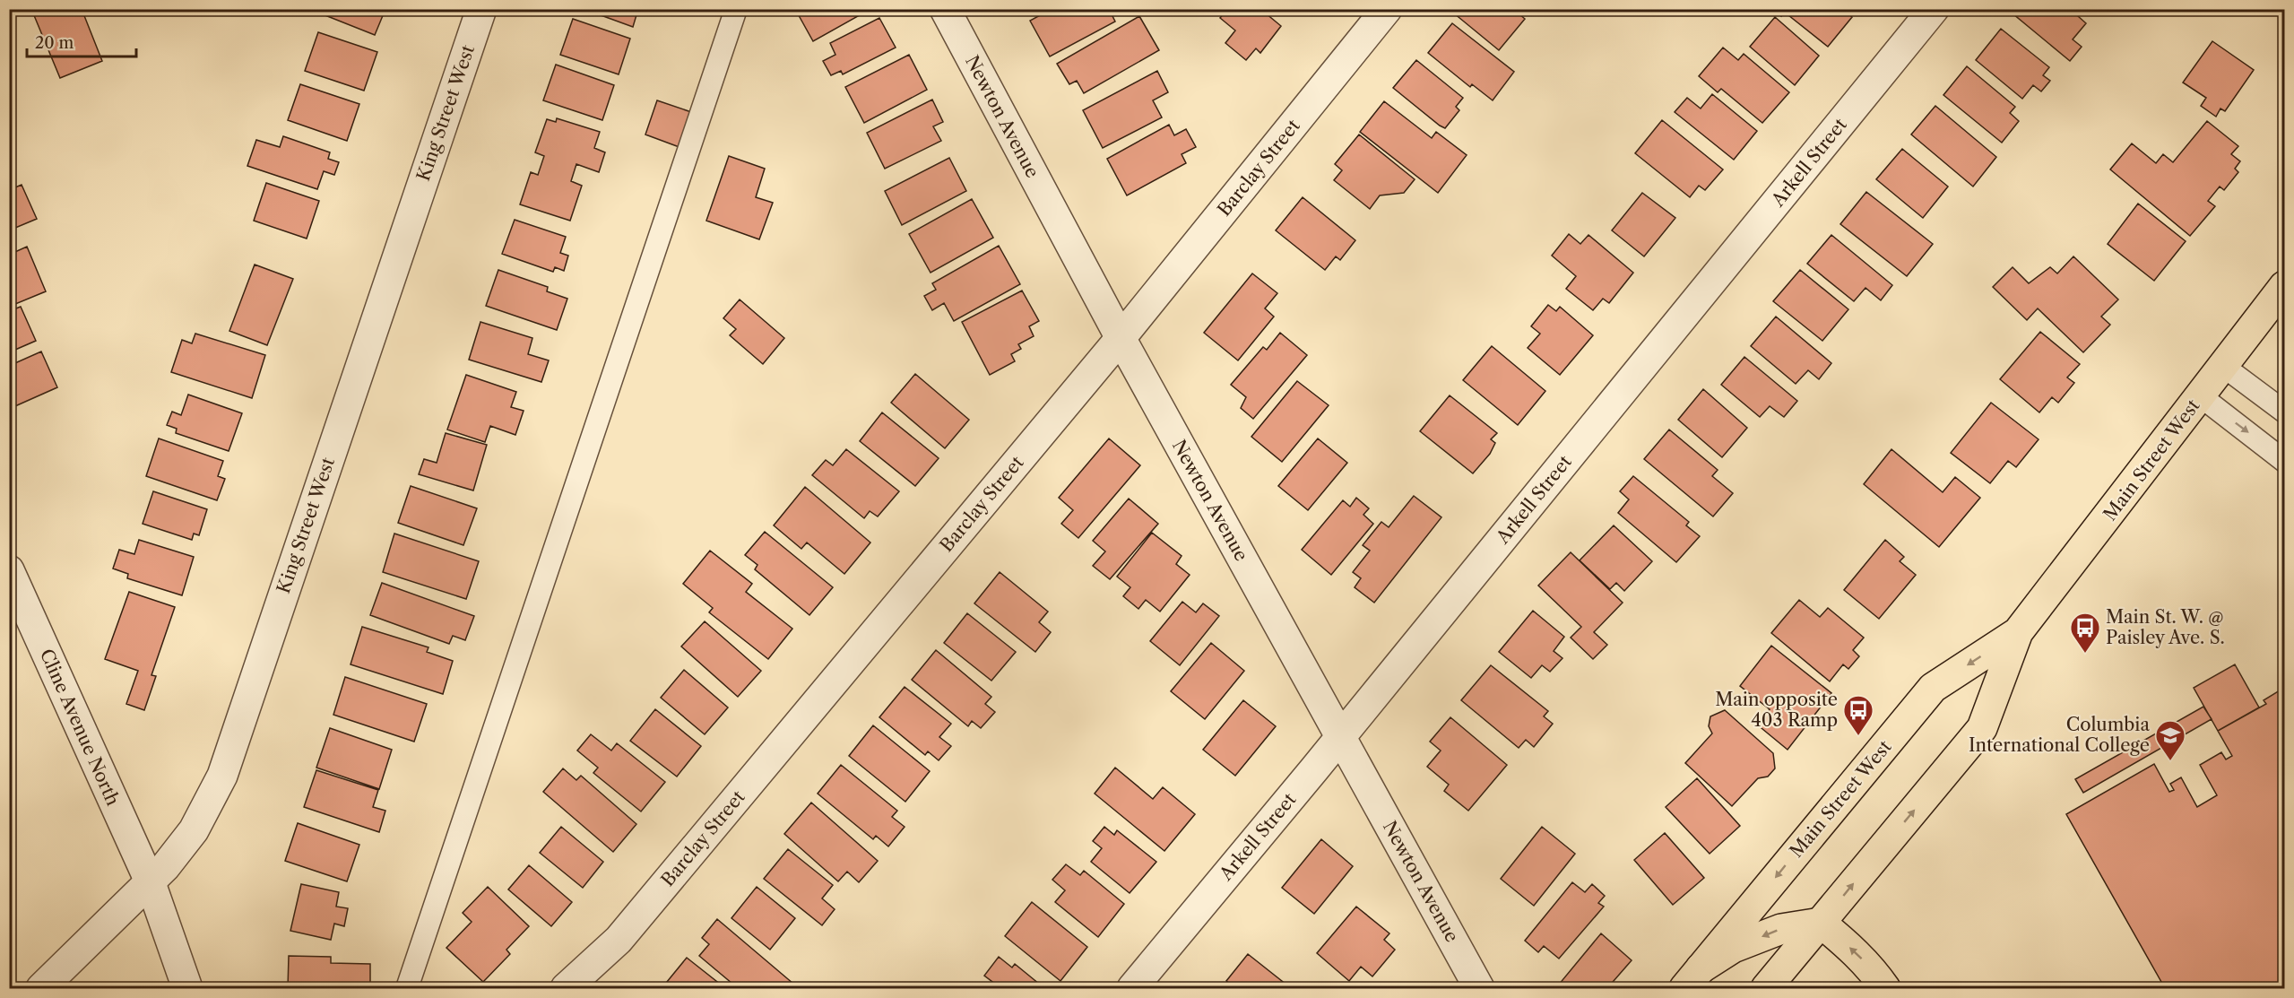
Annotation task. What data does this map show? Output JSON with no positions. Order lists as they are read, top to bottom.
{
  "streets": {
    "main road": ["Main Street West"],
    "street": [
      "King Street West",
      "Newton Avenue",
      "Arkell Street",
      "Barclay Street",
      "Cline Avenue North"
    ]
  },
  "crossings": [
    ["King Street West", "Cline Avenue North"],
    ["Newton Avenue", "Arkell Street"],
    ["Newton Avenue", "Barclay Street"]
  ],
  "places": {
    "bus stop": ["Main St. W. @ Paisley Ave. S.", "Main opposite 403 Ramp"],
    "school or university": ["Columbia International College"]
  },
  "scale_bar": "20 m"
}
